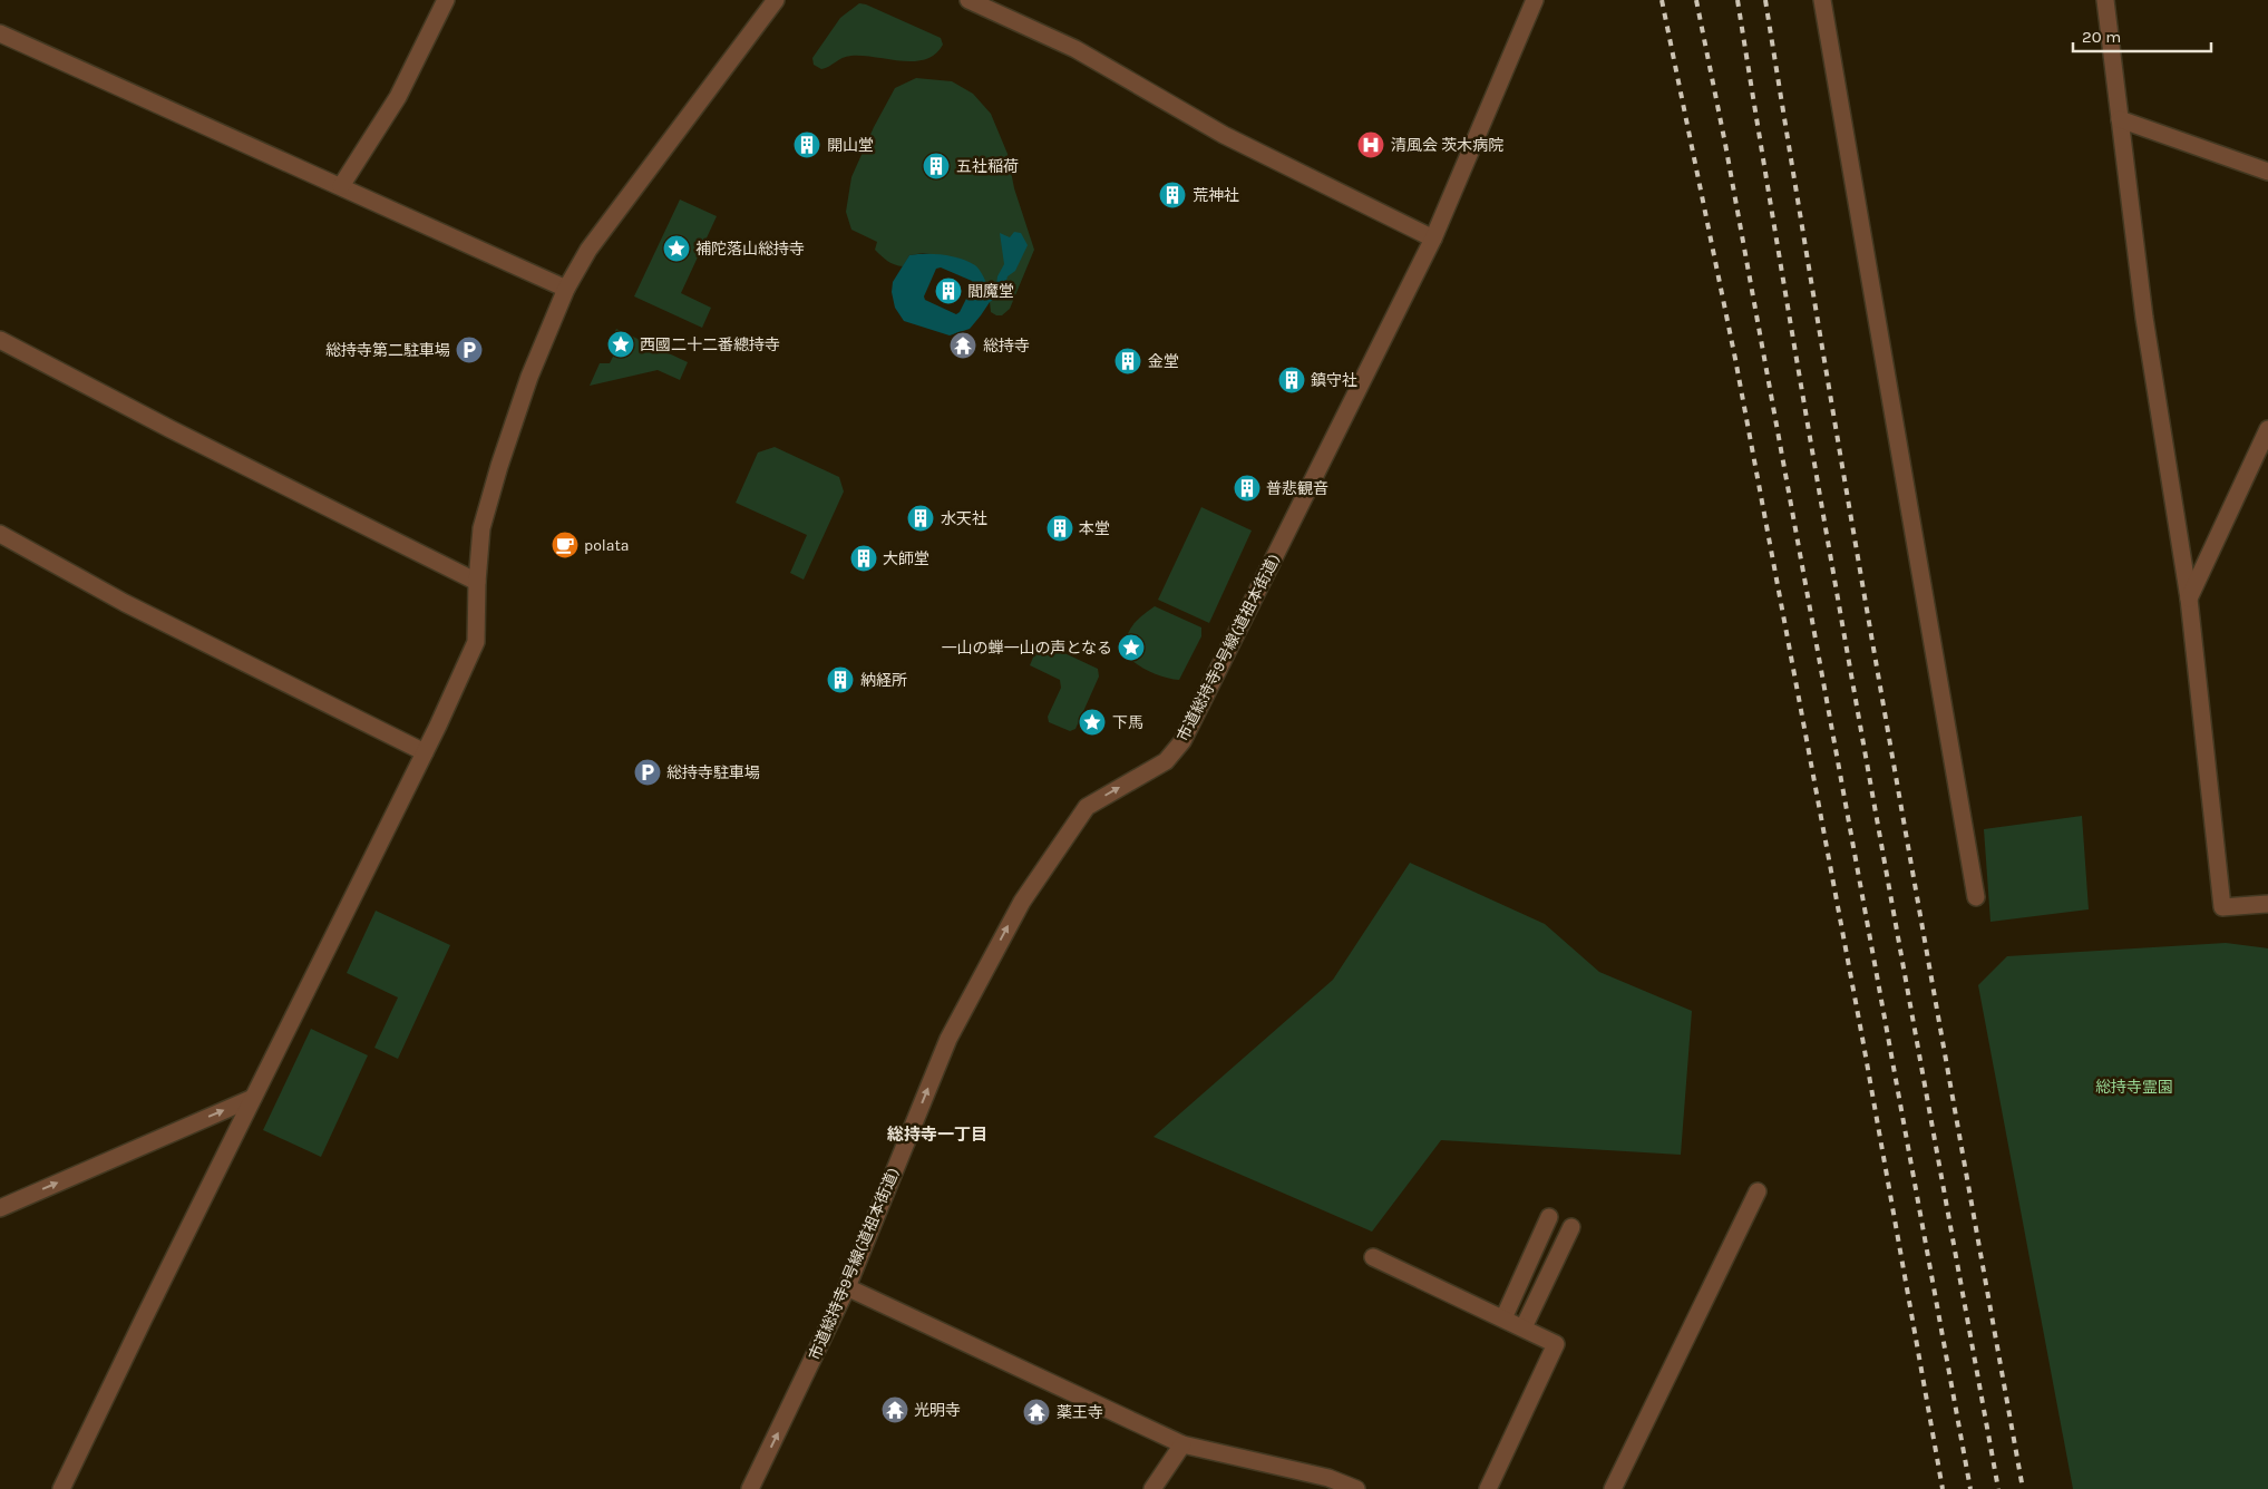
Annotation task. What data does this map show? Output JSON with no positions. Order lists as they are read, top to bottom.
{
  "streets": {
    "street": ["市道総持寺9号線(道祖本街道)"]
  },
  "one_way": ["市道総持寺9号線(道祖本街道)"],
  "districts": ["総持寺一丁目"],
  "parks": ["総持寺霊園"],
  "places": {
    "building": [
      "開山堂",
      "五社稲荷",
      "荒神社",
      "閻魔堂",
      "金堂",
      "鎮守社",
      "普悲観音",
      "水天社",
      "本堂",
      "大師堂",
      "納経所"
    ],
    "hospital": ["清風会 茨木病院"],
    "place": [
      "補陀落山総持寺",
      "西國二十二番總持寺",
      "一山の蝉一山の声となる",
      "下馬"
    ],
    "temple": ["総持寺", "光明寺", "薬王寺"],
    "parking": ["総持寺第二駐車場", "総持寺駐車場"],
    "cafe": ["polata"]
  },
  "scale_bar": "20 m"
}
